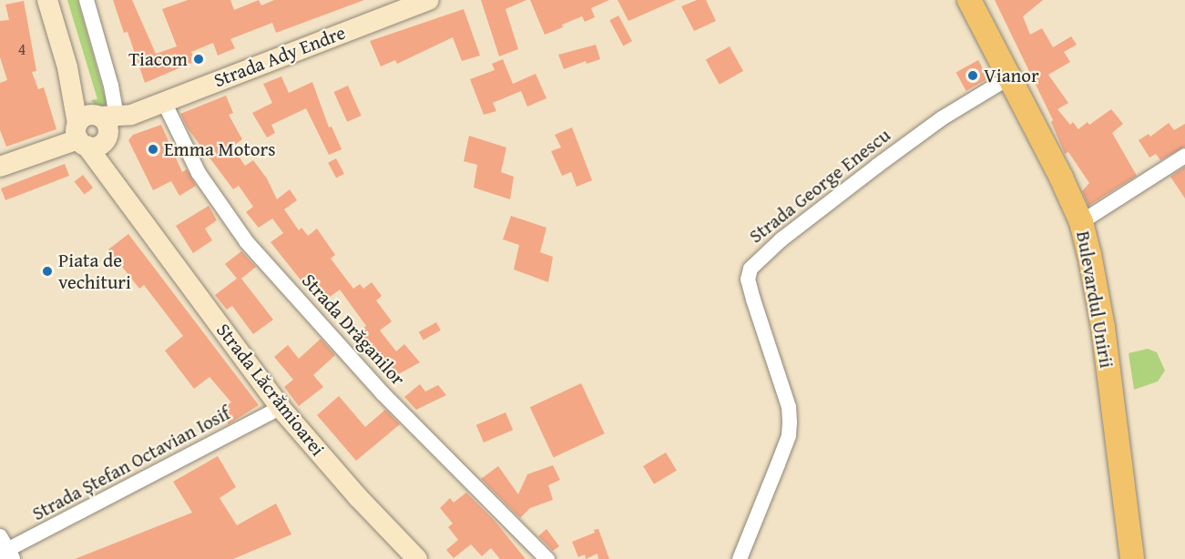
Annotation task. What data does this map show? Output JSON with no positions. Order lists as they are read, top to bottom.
{
  "streets": {
    "main road": ["Strada Ady Endre", "Bulevardul Unirii", "Strada Lăcrămioarei"],
    "street": ["Strada George Enescu", "Strada Drăganilor", "Strada Ștefan Octavian Iosif"]
  },
  "crossings": [
    ["Strada Ady Endre", "Strada Drăganilor"],
    ["Strada Ady Endre", "Strada Lăcrămioarei"],
    ["Strada George Enescu", "Bulevardul Unirii"],
    ["Strada Lăcrămioarei", "Strada Ștefan Octavian Iosif"]
  ],
  "places": [
    "Tiacom",
    "Vianor",
    "Emma Motors",
    "Piata de vechituri"
  ],
  "house_numbers": ["4"]
}
